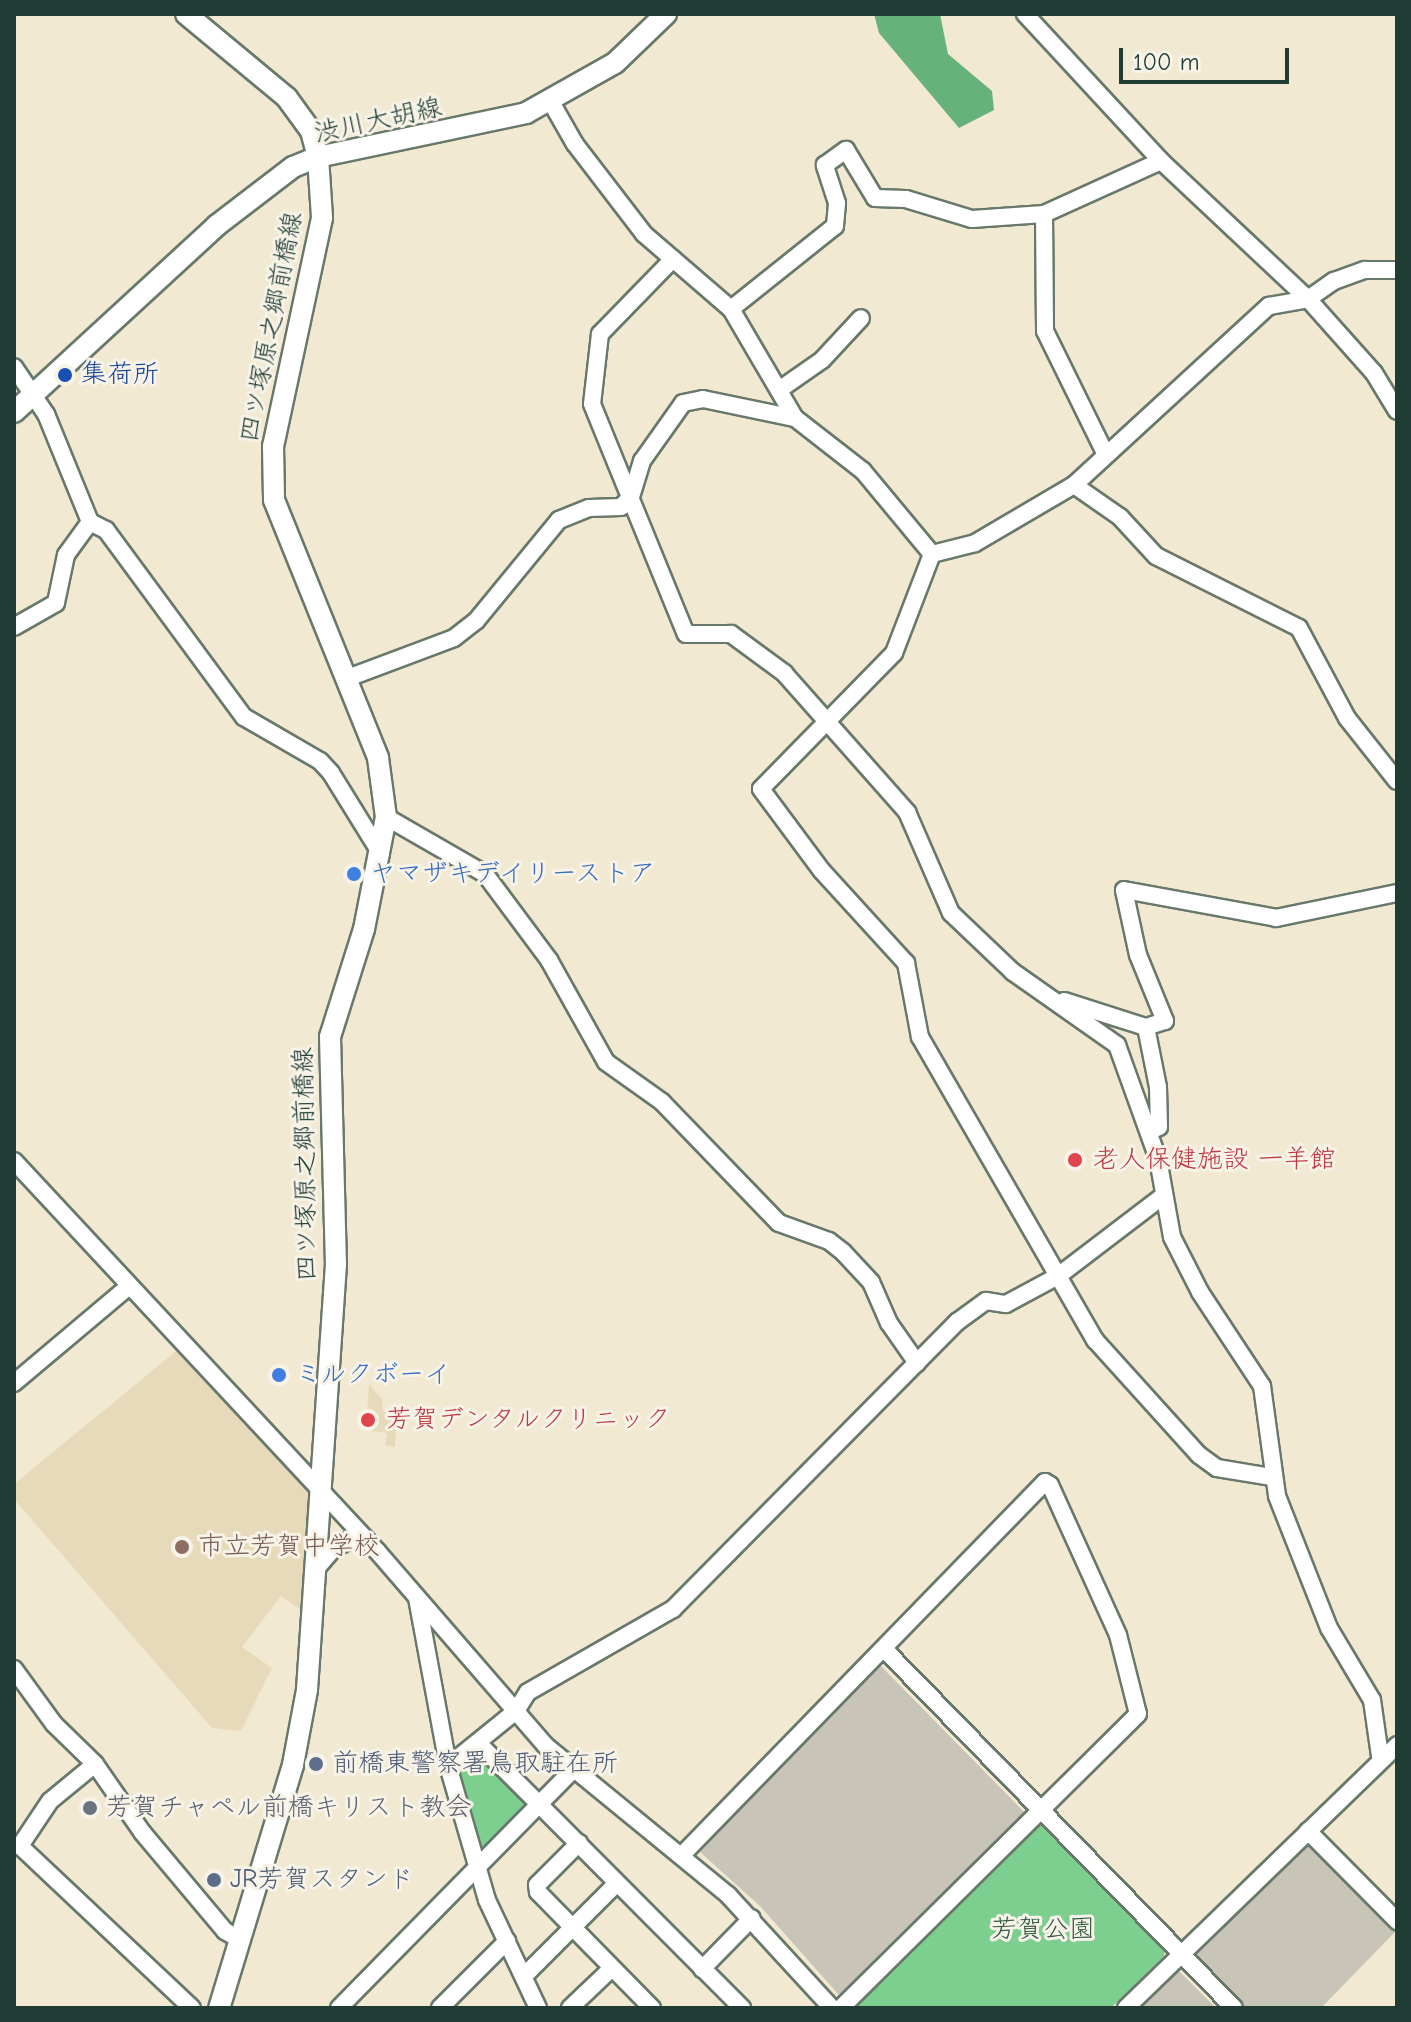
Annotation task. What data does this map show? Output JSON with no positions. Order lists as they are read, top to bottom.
{
  "streets": {
    "main road": ["渋川大胡線", "四ツ塚原之郷前橋線"]
  },
  "crossings": [
    ["渋川大胡線", "四ツ塚原之郷前橋線"]
  ],
  "parks": ["芳賀公園"],
  "places": [
    "集荷所",
    "ヤマザキデイリーストア",
    "老人保健施設 一羊館",
    "ミルクボーイ",
    "芳賀デンタルクリニック",
    "市立芳賀中学校",
    "前橋東警察署鳥取駐在所",
    "芳賀チャペル前橋キリスト教会",
    "JR芳賀スタンド"
  ],
  "scale_bar": "100 m"
}
